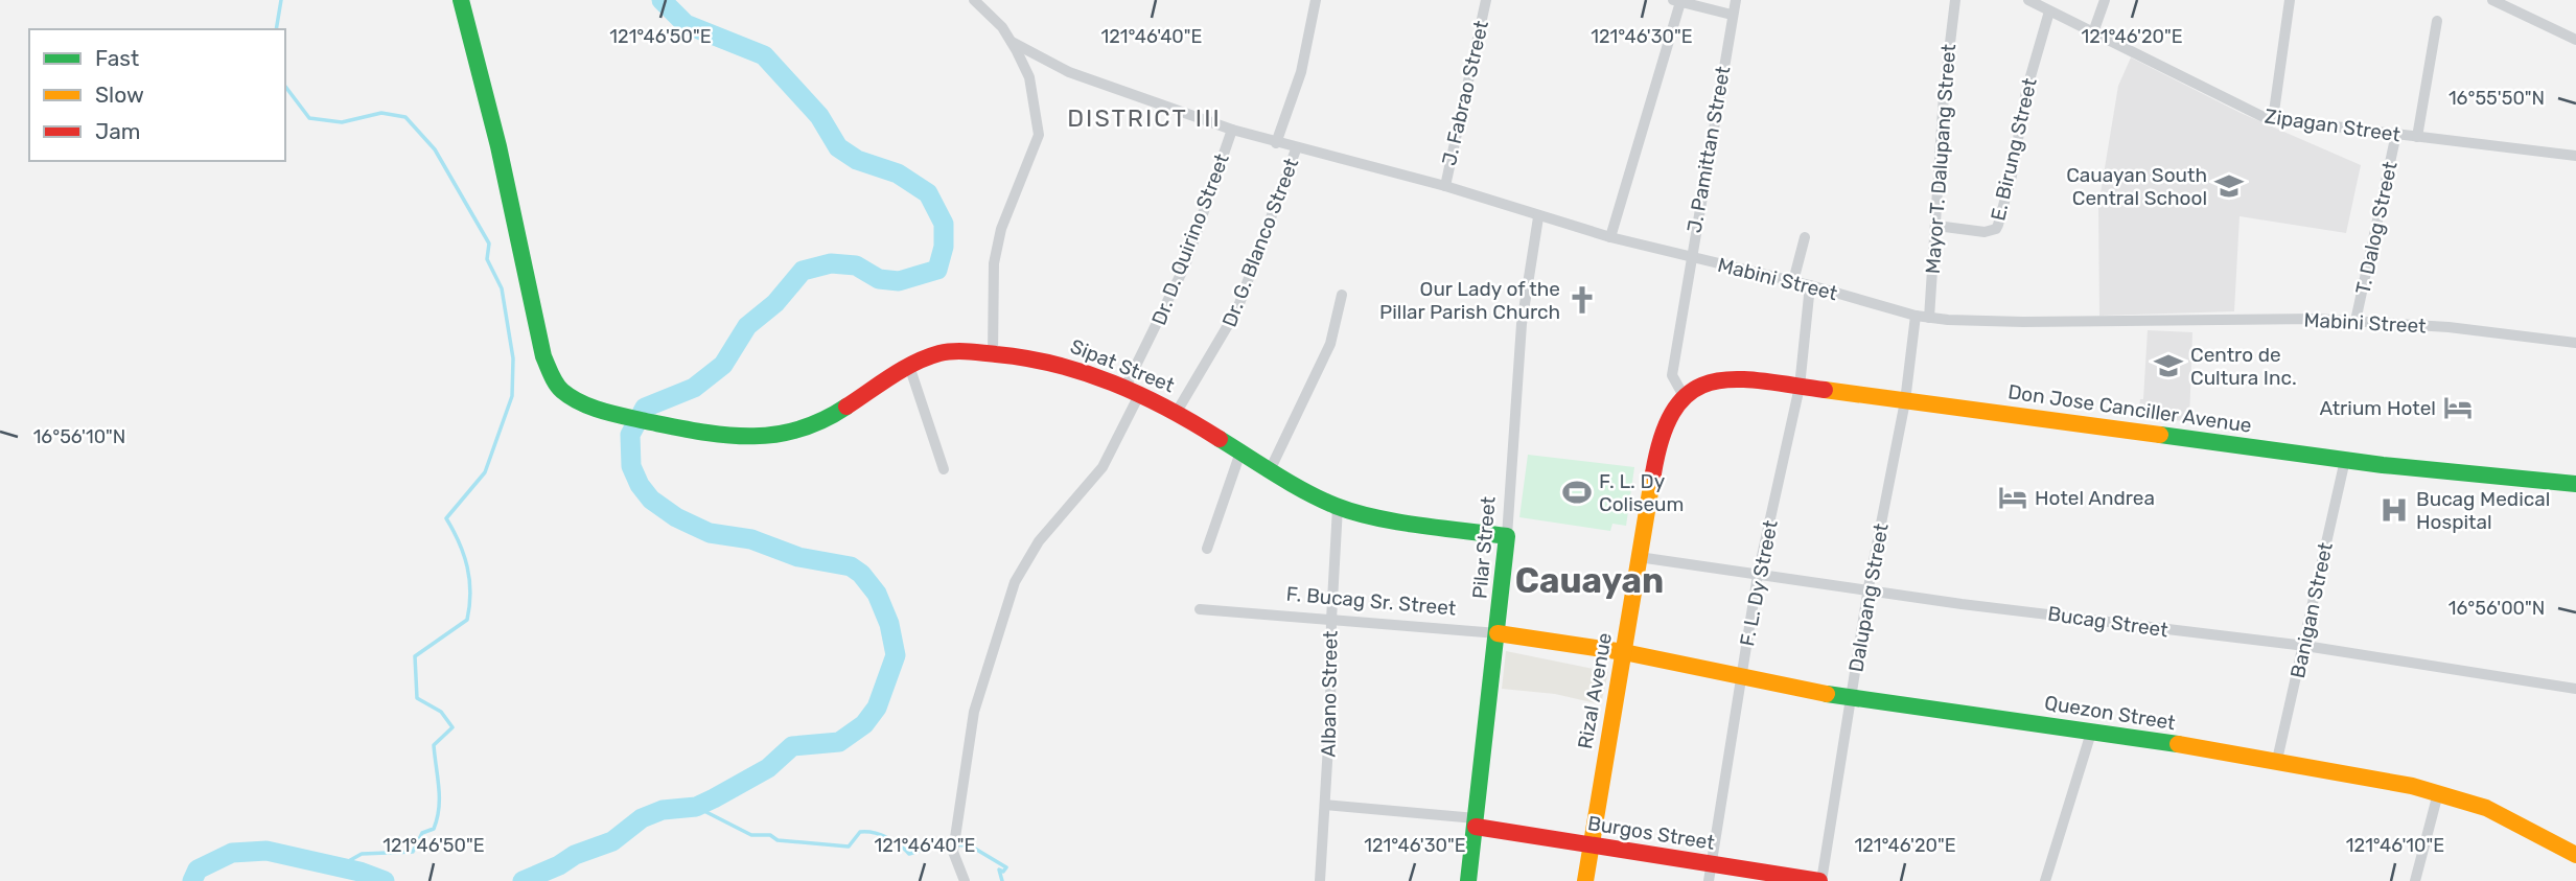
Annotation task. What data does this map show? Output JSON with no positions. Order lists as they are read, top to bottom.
{
  "streets": {
    "main road": [
      "Sipat Street",
      "Don Jose Canciller Avenue",
      "Pilar Street",
      "F. Bucag Sr. Street",
      "Rizal Avenue",
      "Quezon Street",
      "Burgos Street"
    ],
    "street": [
      "J. Fabrao Street",
      "Zipagan Street",
      "J. Pamittan Street",
      "E. Birung Street",
      "Mayor T. Dalupang Street",
      "T. Dalog Street",
      "Dr. D. Quirino Street",
      "Dr. G. Blanco Street",
      "Mabini Street",
      "F. L. Dy Street",
      "Dalupang Street",
      "Banigan Street",
      "Bucag Street",
      "Albano Street"
    ]
  },
  "crossings": [
    ["J. Fabrao Street", "Mabini Street"],
    ["Zipagan Street", "E. Birung Street"],
    ["Zipagan Street", "T. Dalog Street"],
    ["J. Pamittan Street", "Mabini Street"],
    ["E. Birung Street", "Mayor T. Dalupang Street"],
    ["Mayor T. Dalupang Street", "Mabini Street"],
    ["T. Dalog Street", "Mabini Street"],
    ["Dr. D. Quirino Street", "Mabini Street"],
    ["Dr. D. Quirino Street", "Sipat Street"],
    ["Dr. G. Blanco Street", "Mabini Street"],
    ["Dr. G. Blanco Street", "Sipat Street"],
    ["Mabini Street", "Pilar Street"],
    ["Mabini Street", "F. L. Dy Street"],
    ["Mabini Street", "Dalupang Street"],
    ["Sipat Street", "Pilar Street"],
    ["Sipat Street", "Albano Street"],
    ["Don Jose Canciller Avenue", "F. L. Dy Street"],
    ["Don Jose Canciller Avenue", "Dalupang Street"],
    ["Don Jose Canciller Avenue", "Banigan Street"],
    ["Don Jose Canciller Avenue", "Rizal Avenue"],
    ["Pilar Street", "F. Bucag Sr. Street"],
    ["Pilar Street", "Burgos Street"],
    ["F. L. Dy Street", "Bucag Street"],
    ["F. L. Dy Street", "Quezon Street"],
    ["F. L. Dy Street", "Burgos Street"],
    ["Dalupang Street", "Bucag Street"],
    ["Dalupang Street", "Quezon Street"],
    ["Dalupang Street", "Burgos Street"],
    ["F. Bucag Sr. Street", "Rizal Avenue"],
    ["F. Bucag Sr. Street", "Albano Street"],
    ["F. Bucag Sr. Street", "Quezon Street"],
    ["Banigan Street", "Bucag Street"],
    ["Banigan Street", "Quezon Street"],
    ["Bucag Street", "Rizal Avenue"],
    ["Rizal Avenue", "Quezon Street"],
    ["Rizal Avenue", "Burgos Street"]
  ],
  "districts": ["DISTRICT III", "Cauayan"],
  "places": {
    "school or university": ["Cauayan South Central School", "Centro de Cultura Inc."],
    "church": ["Our Lady of the Pillar Parish Church"],
    "hotel": ["Atrium Hotel", "Hotel Andrea"],
    "sports": ["F. L. Dy Coliseum"],
    "hospital": ["Bucag Medical Hospital"]
  },
  "legend": ["Fast", "Slow", "Jam"],
  "coordinates": [
    "121°46'50\"E",
    "121°46'40\"E",
    "121°46'30\"E",
    "121°46'20\"E",
    "16°55'50\"N",
    "16°56'10\"N",
    "16°56'00\"N",
    "121°46'10\"E"
  ]
}
